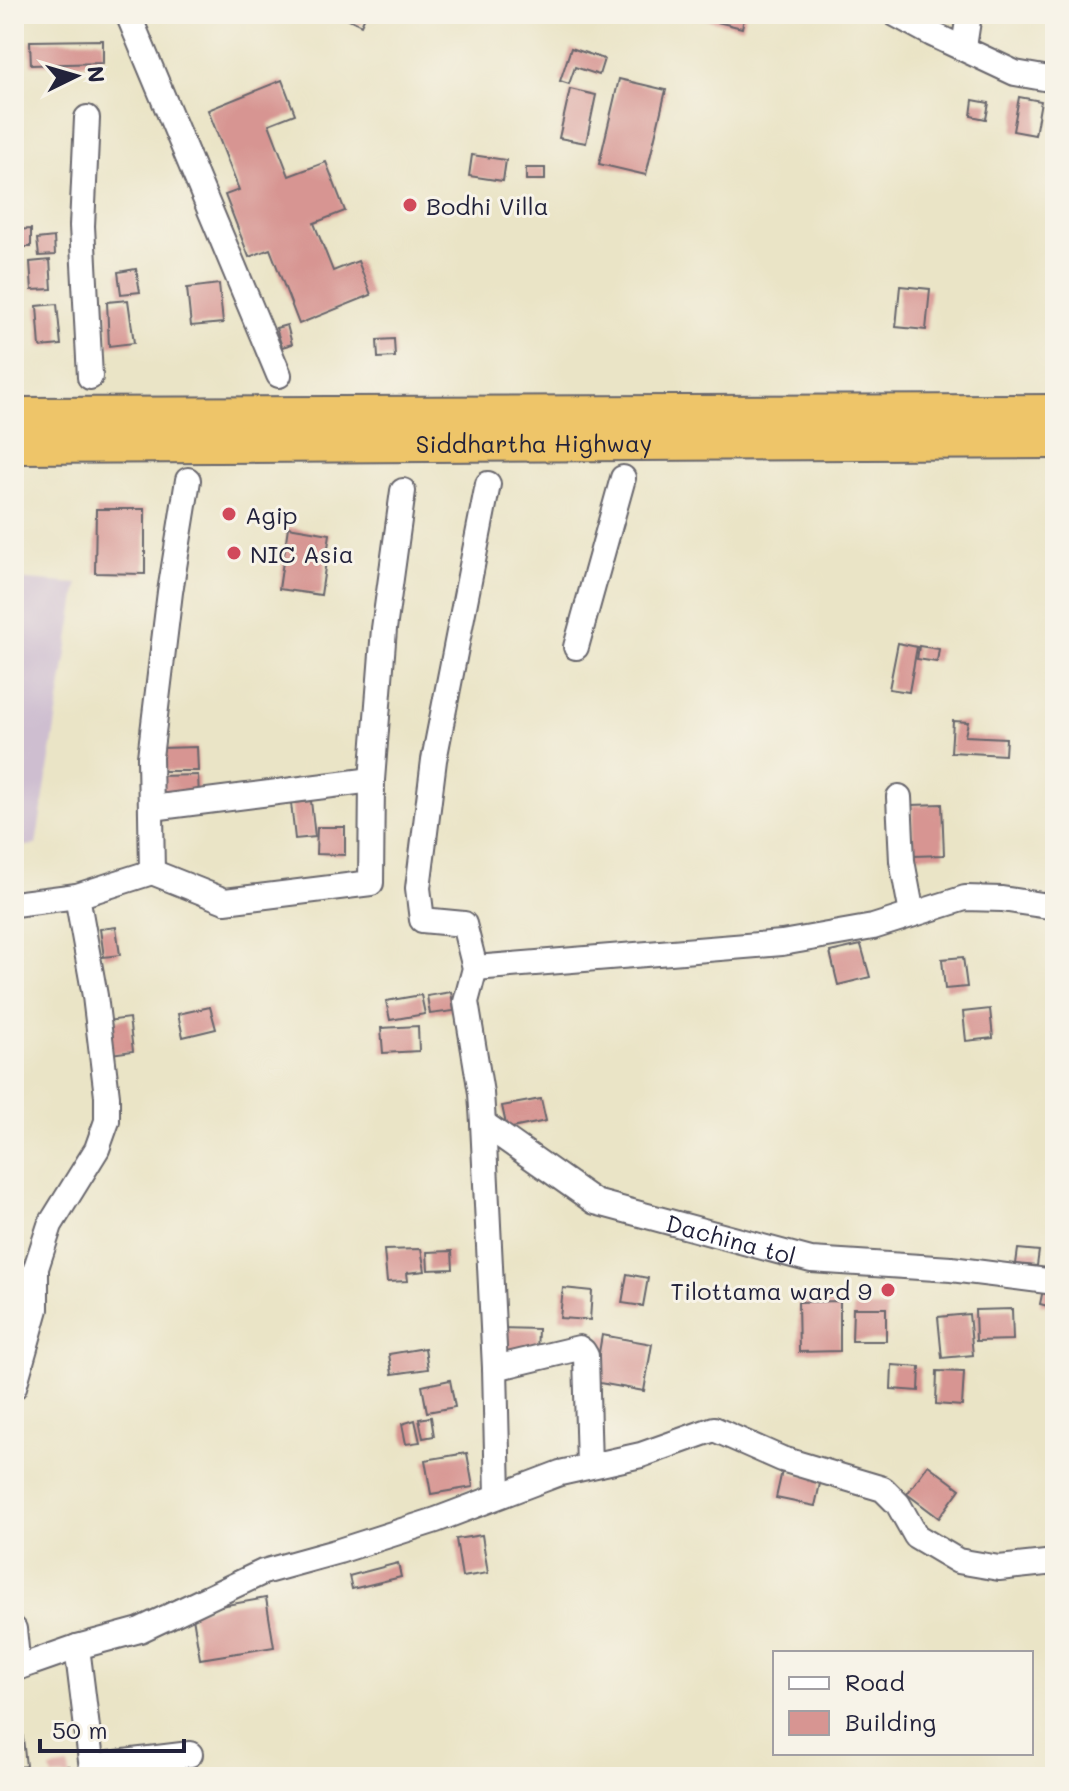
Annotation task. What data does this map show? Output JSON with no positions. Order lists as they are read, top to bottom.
{
  "streets": {
    "highway": ["Siddhartha Highway"],
    "street": ["Dachina tol"]
  },
  "places": [
    "Bodhi Villa",
    "Agip",
    "NIC Asia",
    "Tilottama ward 9"
  ],
  "legend": ["Road", "Building"],
  "scale_bar": "50 m",
  "north": "right"
}
